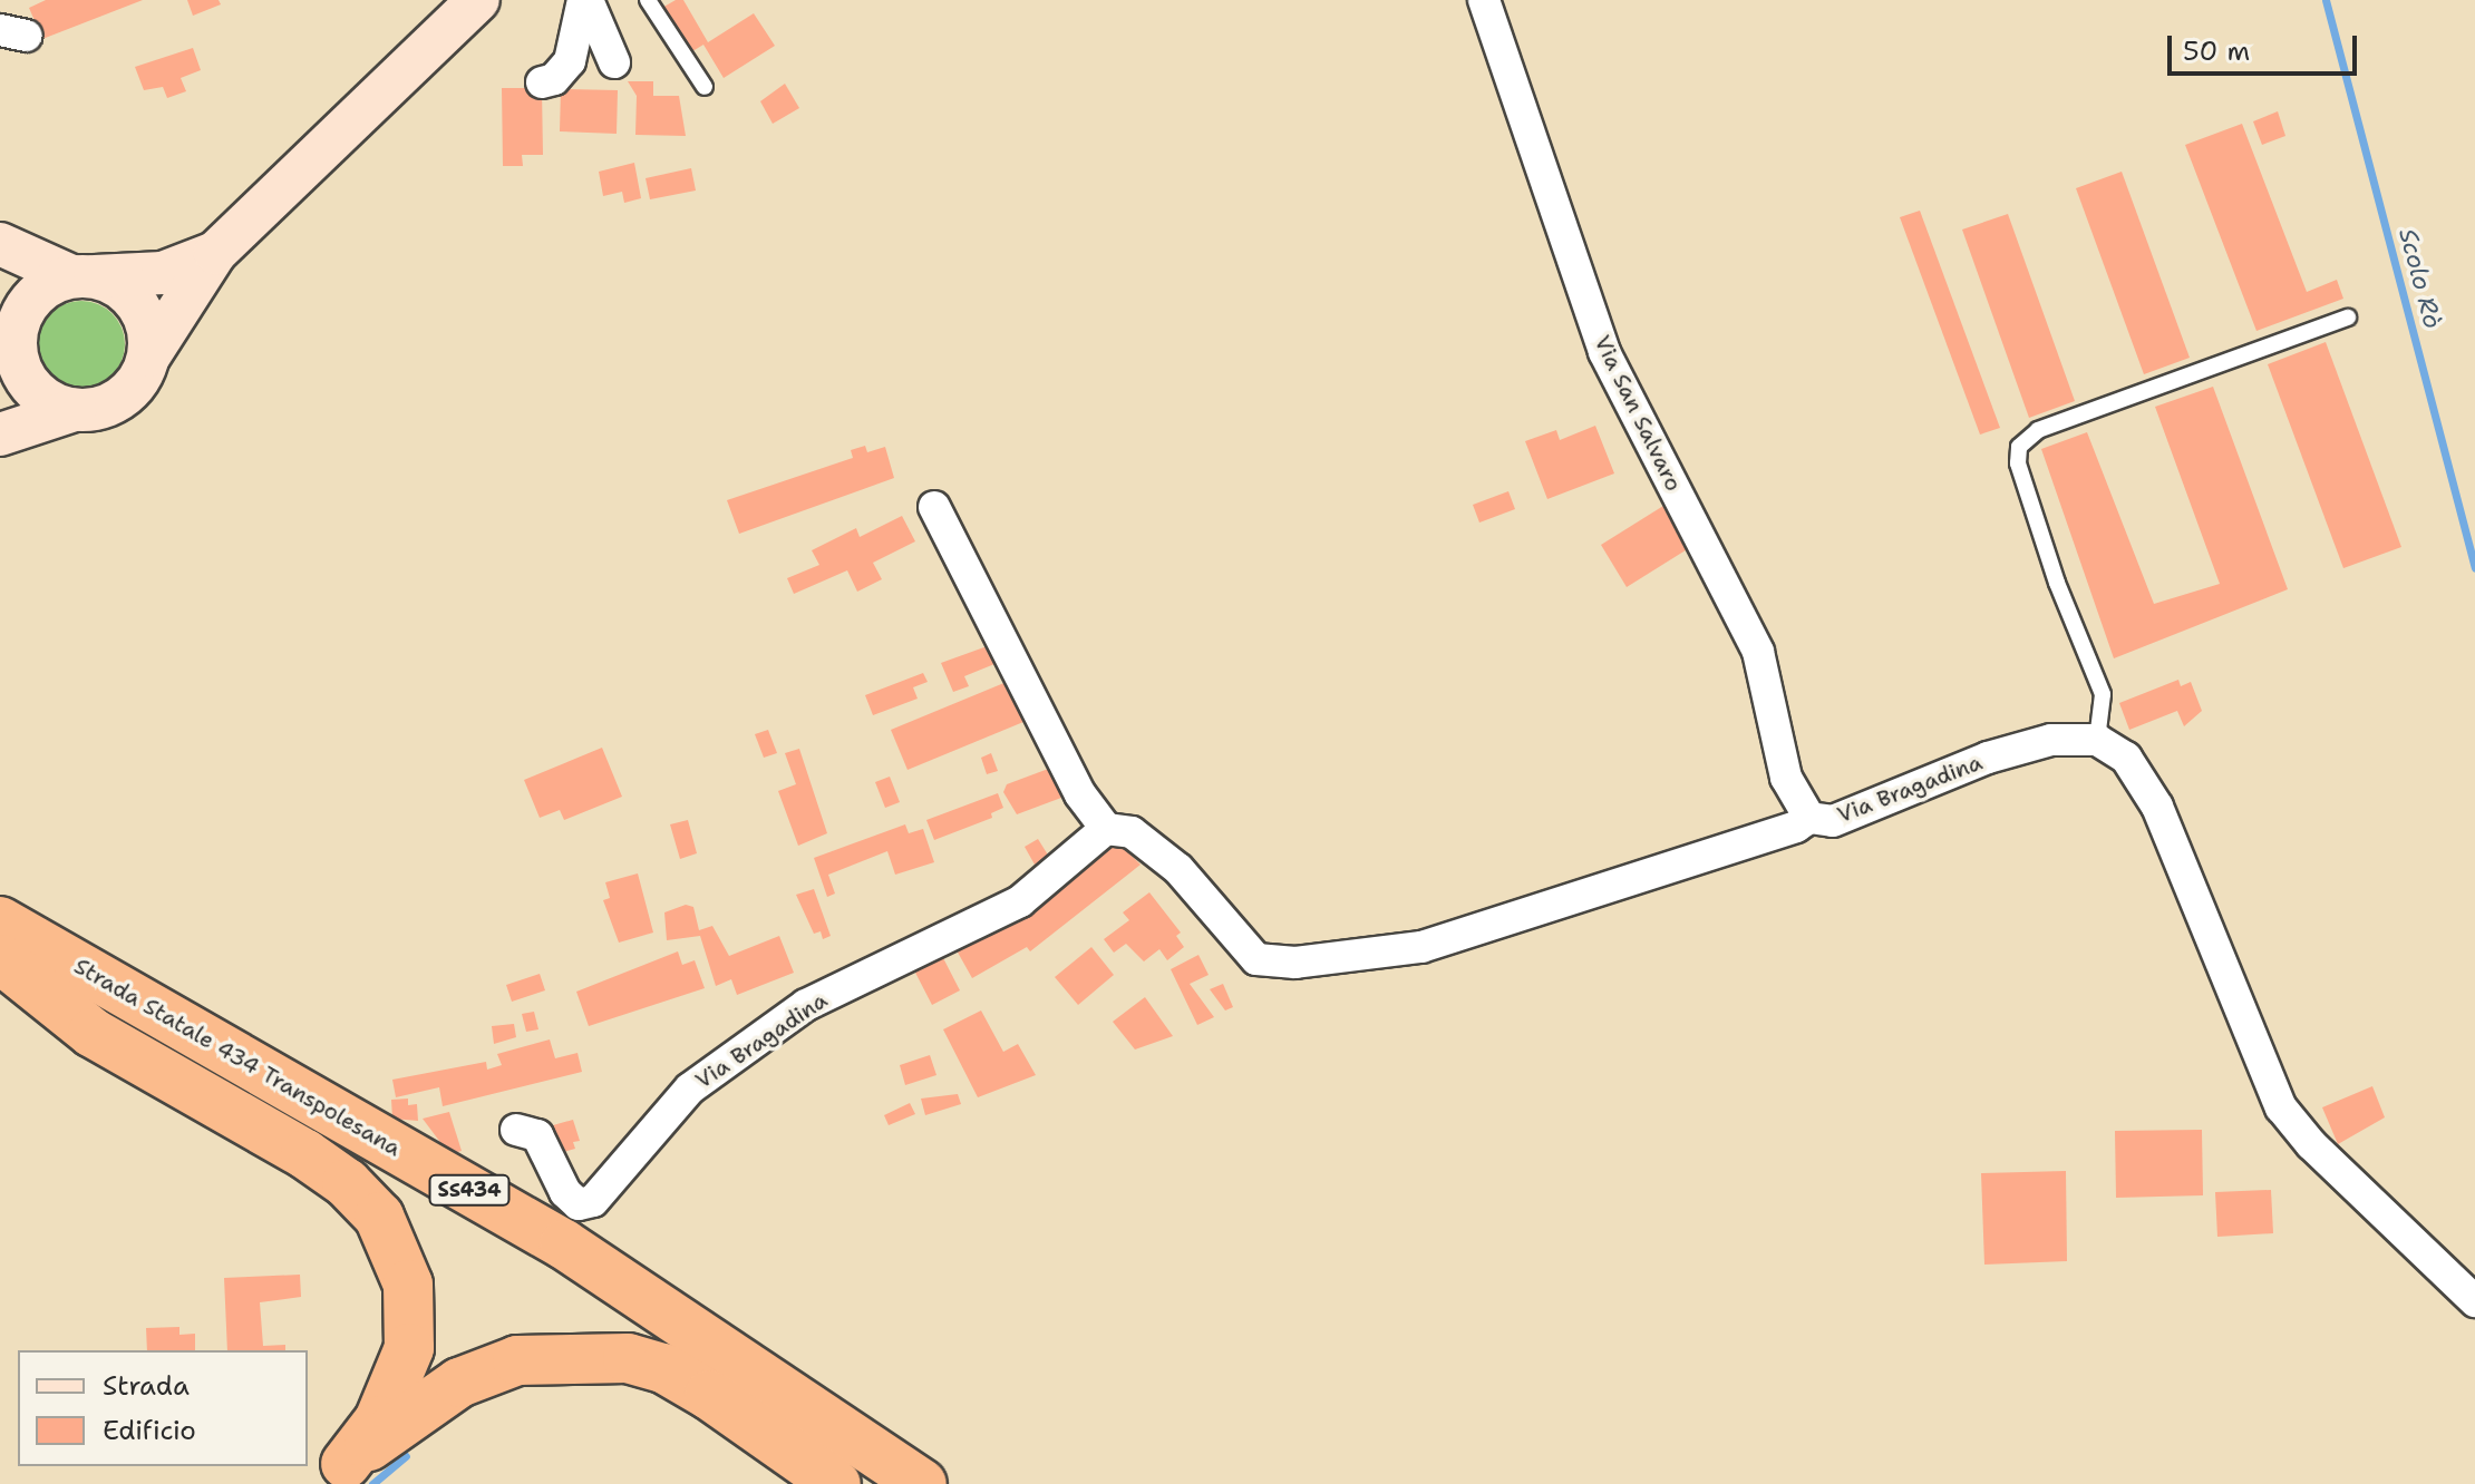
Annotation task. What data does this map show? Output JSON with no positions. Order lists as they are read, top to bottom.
{
  "streets": {
    "highway": ["Strada Statale 434 Transpolesana", "SS434"],
    "street": ["Via San Salvaro", "Via Bragadina"]
  },
  "crossings": [
    ["Via San Salvaro", "Via Bragadina"]
  ],
  "water": ["Scolo Rò"],
  "legend": ["Strada", "Edificio"],
  "scale_bar": "50 m"
}
